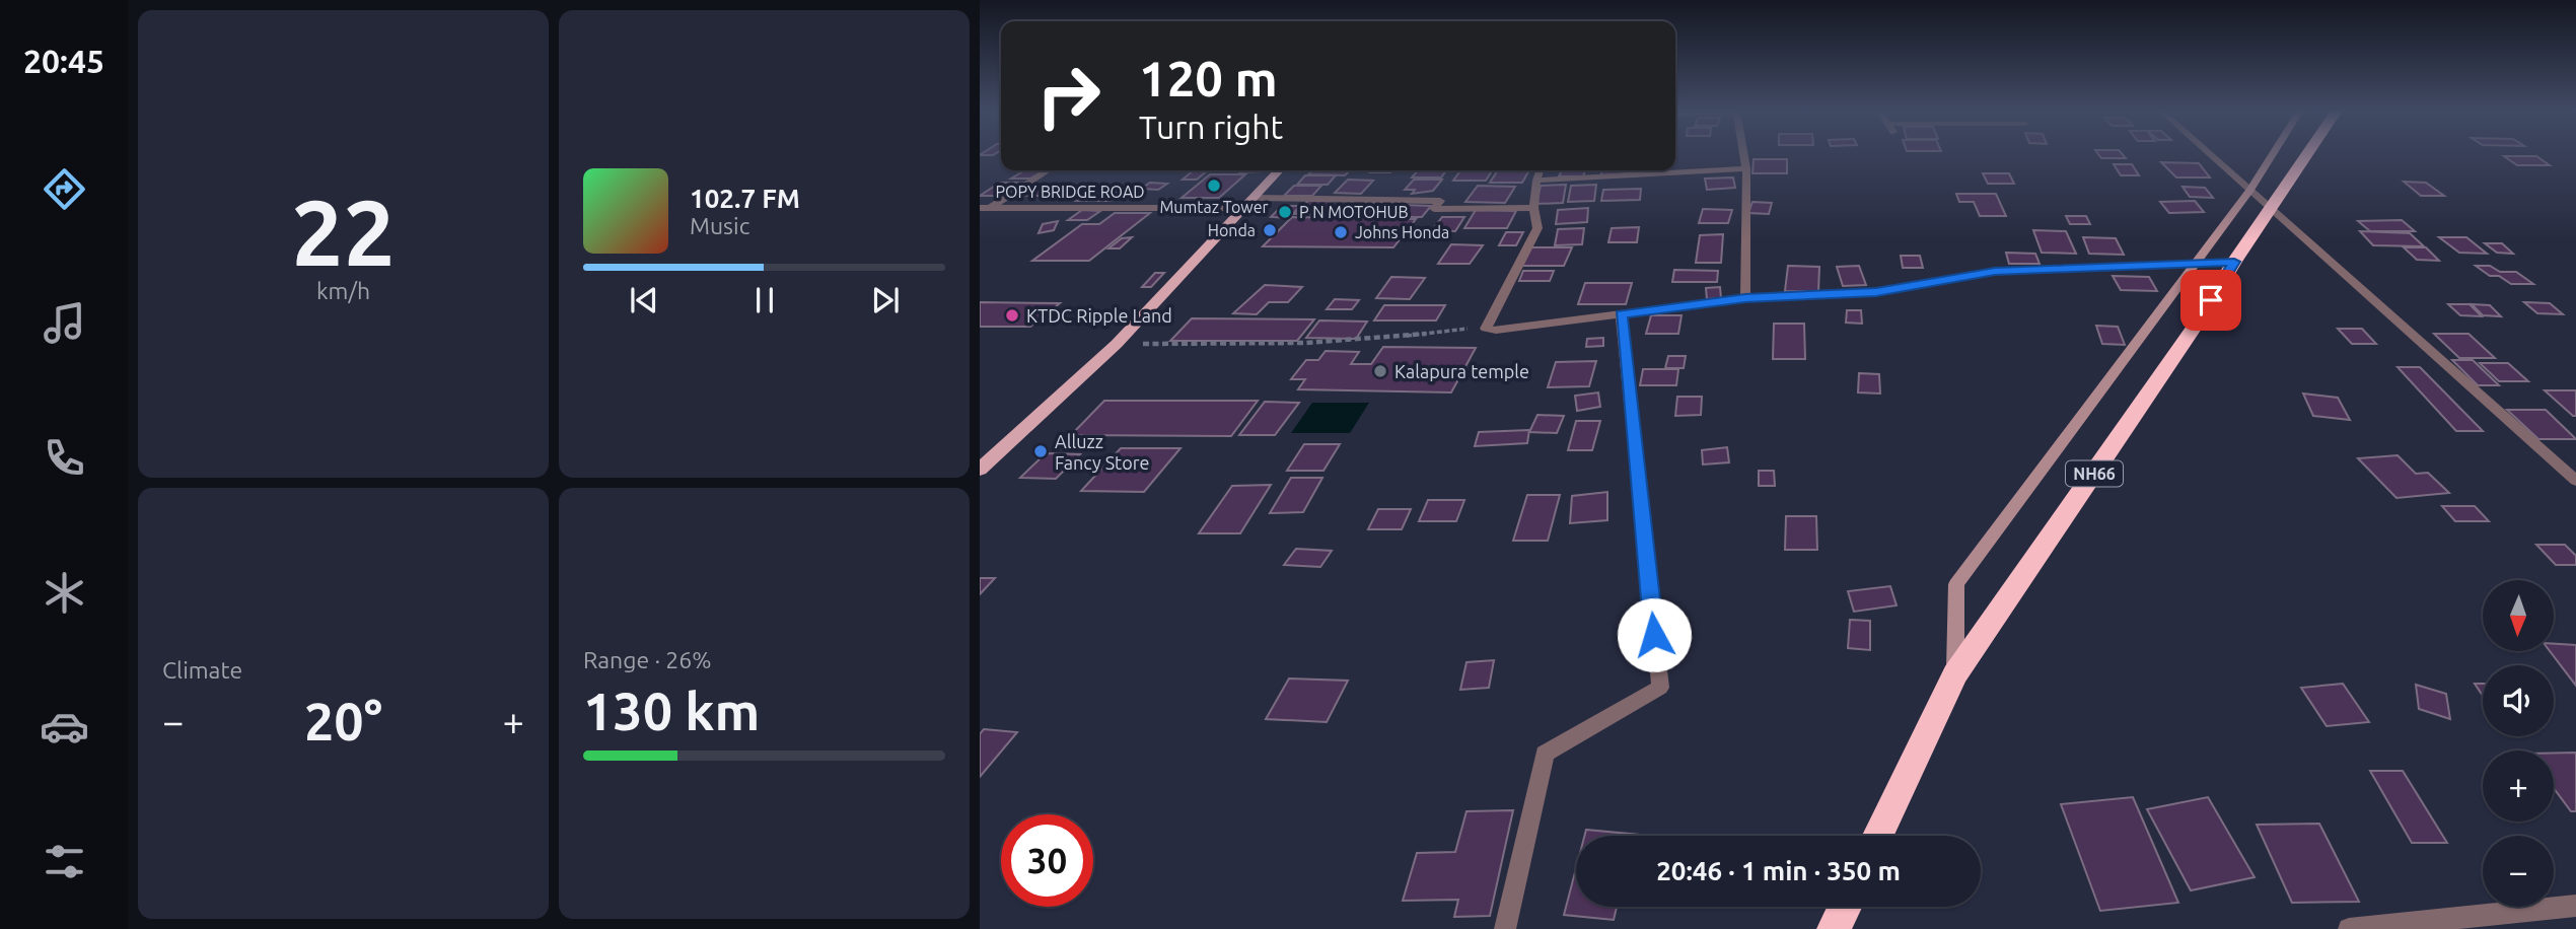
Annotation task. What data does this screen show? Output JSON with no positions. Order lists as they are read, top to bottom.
{
  "streets": {
    "highway": ["NH66"],
    "street": ["POPY BRIDGE ROAD"]
  },
  "places": [
    "Mumtaz Tower",
    "P N MOTOHUB",
    "Honda",
    "Johns Honda",
    "KTDC Ripple Land",
    "Kalapura temple",
    "Alluzz Fancy Store"
  ],
  "north": "bottom",
  "page": {
    "tabs": "20:45",
    "tile": [
      ["22", "km/h"],
      "Climate",
      ["Range · 26%", "130 km"]
    ],
    "turn": ["120 m", "Turn right"],
    "song": ["102.7 FM", "Music"],
    "map_buttons": ["+", "−"],
    "heat": ["−", "20°", "+"],
    "limit": "30",
    "trip": "20:46 · 1 min · 350 m"
  }
}
